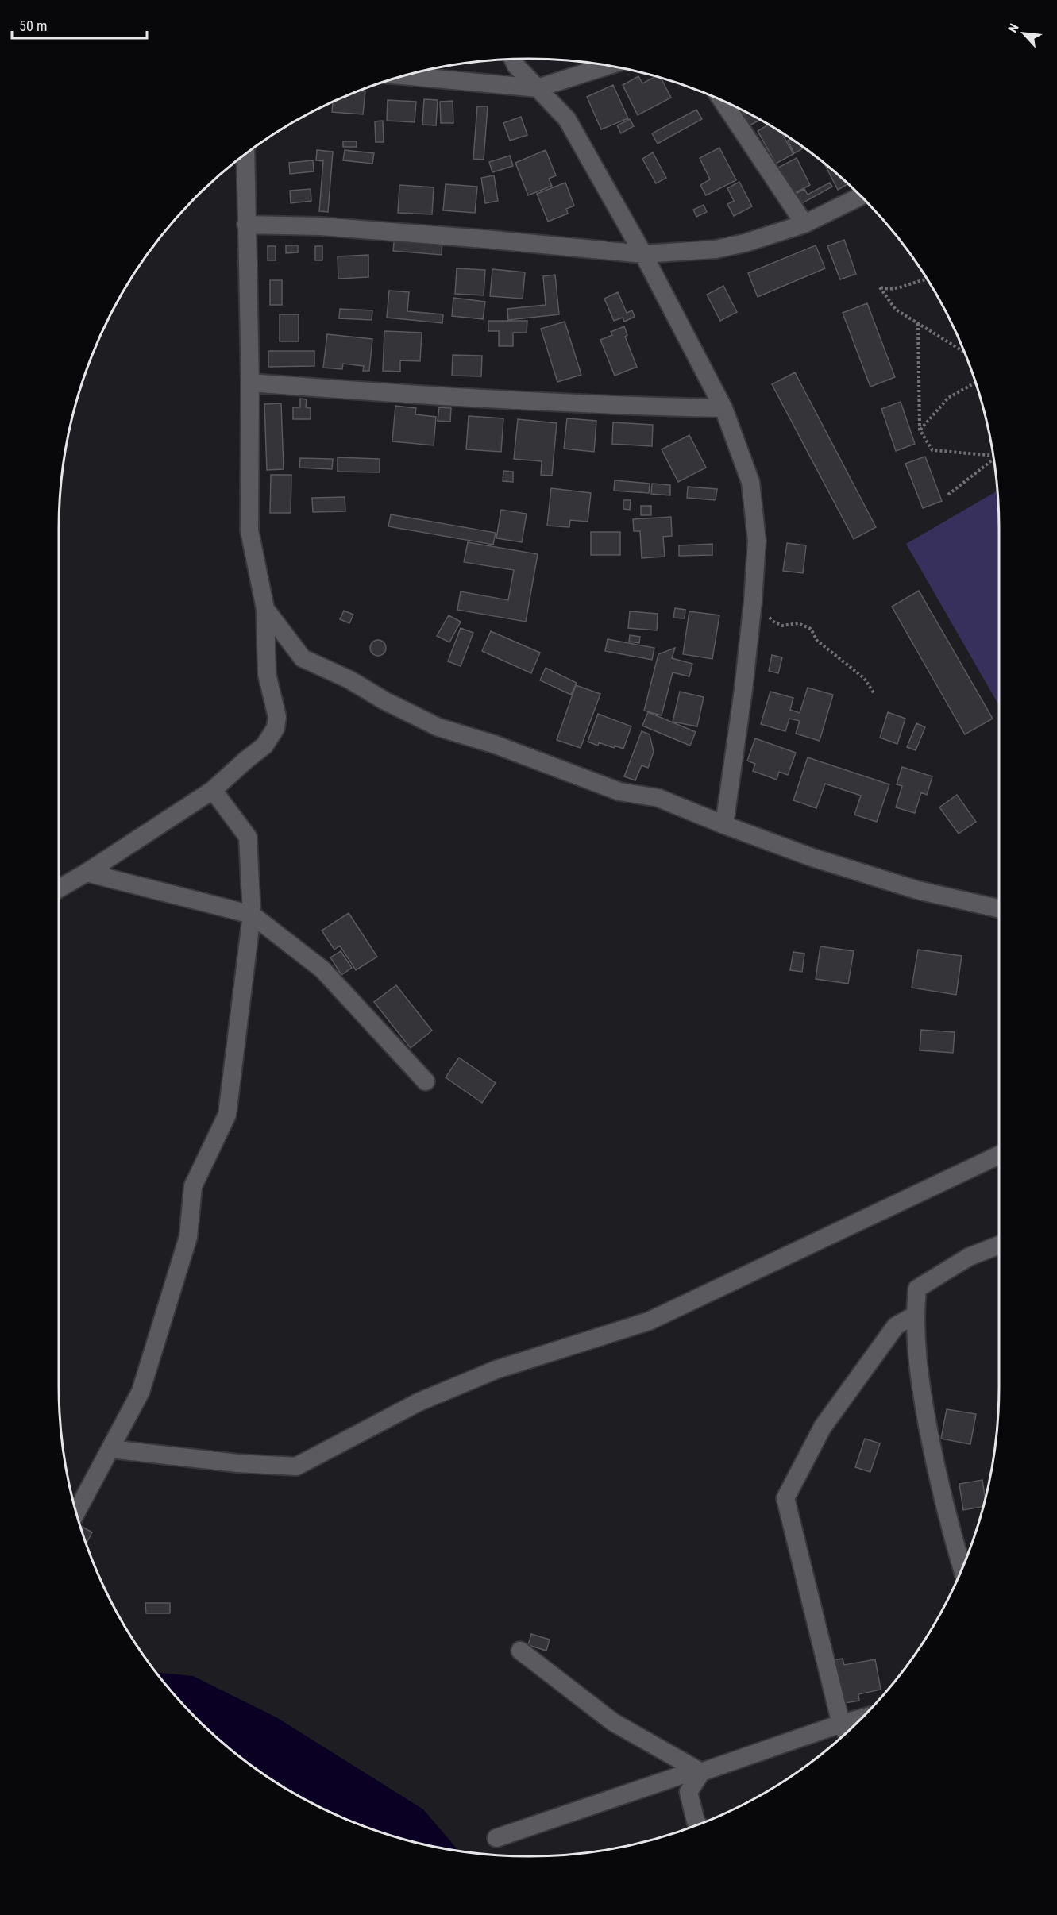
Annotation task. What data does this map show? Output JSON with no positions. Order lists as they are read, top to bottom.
{
  "scale_bar": "50 m",
  "north": "top left"
}
